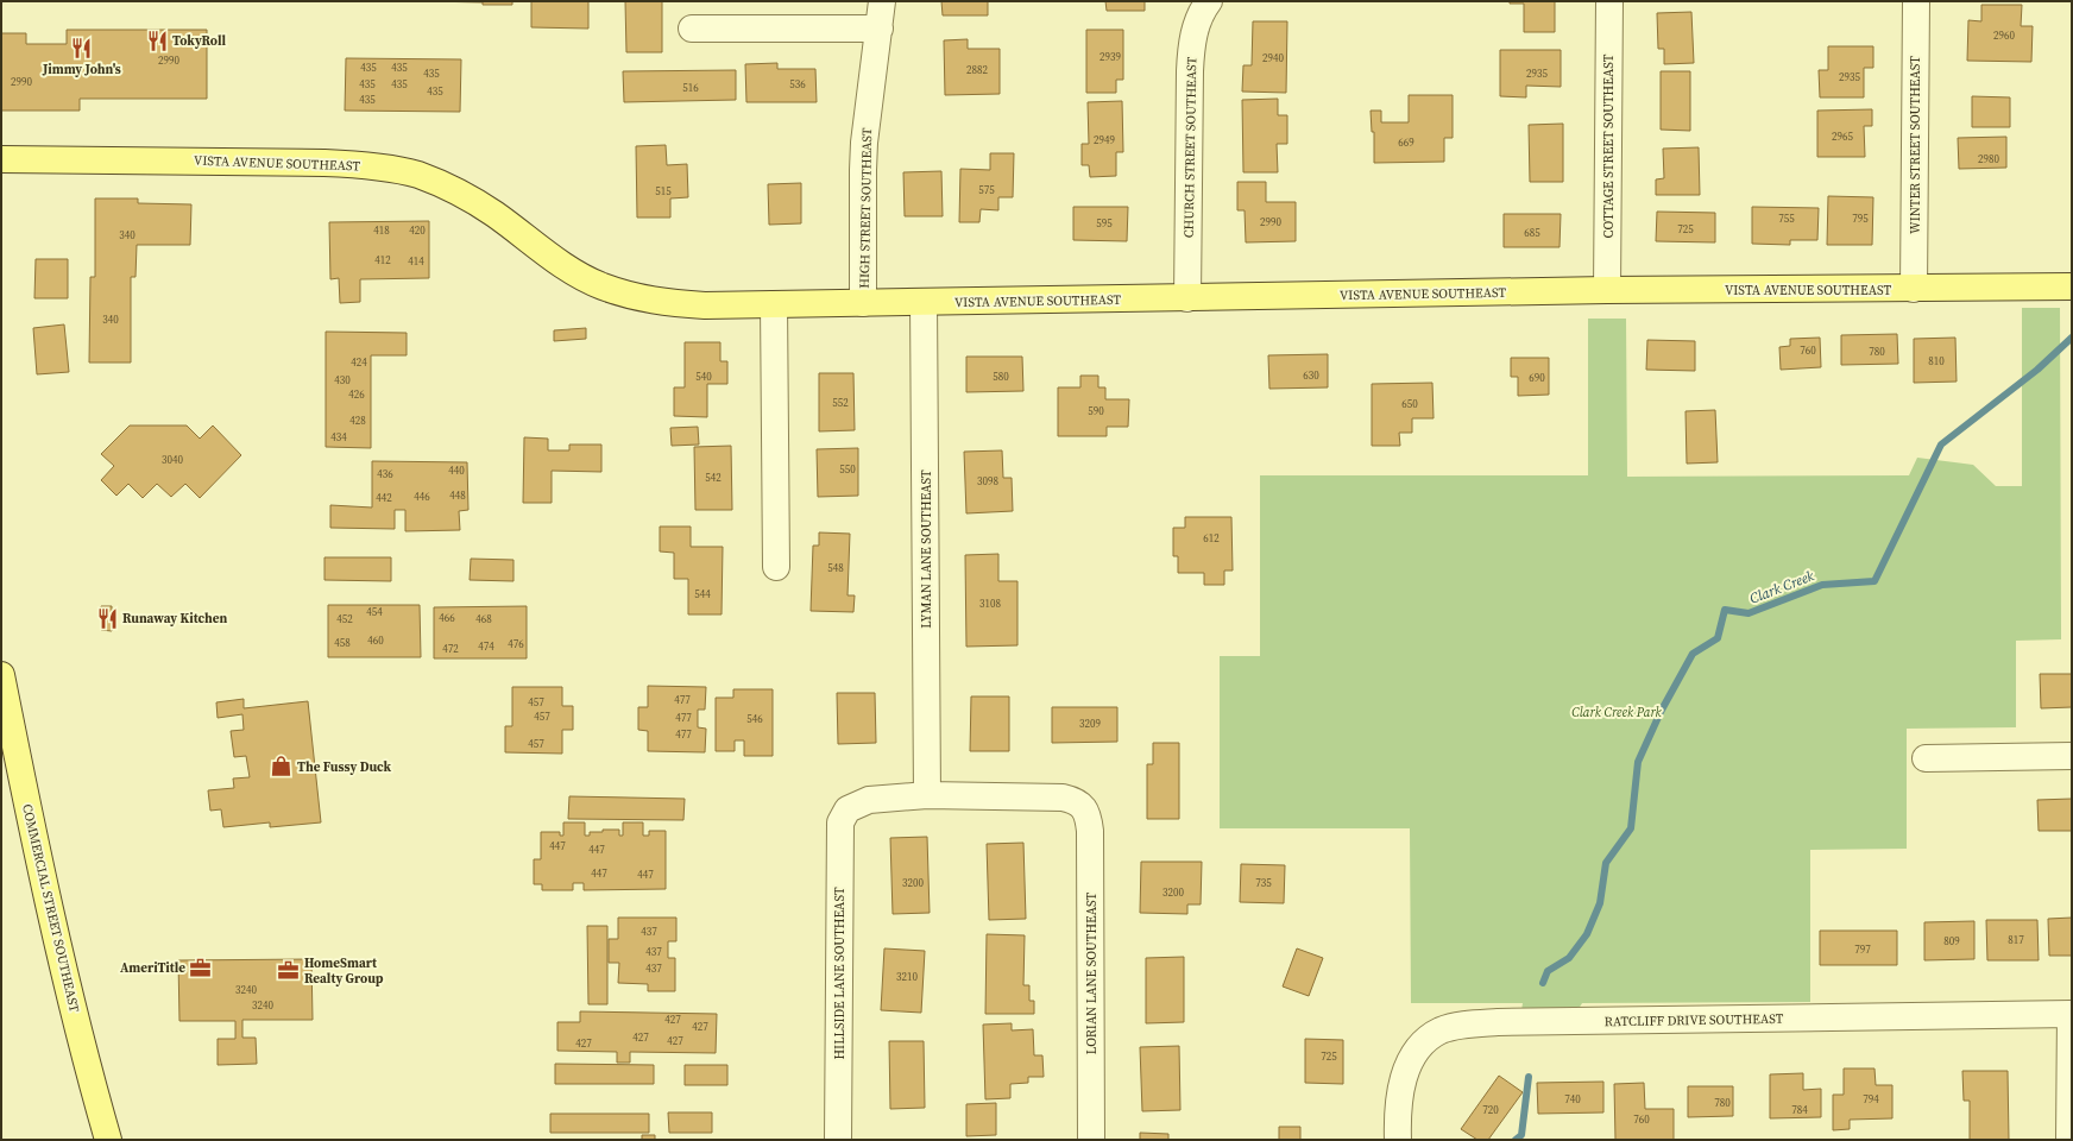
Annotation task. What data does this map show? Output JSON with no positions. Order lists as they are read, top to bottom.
{
  "streets": {
    "main road": ["VISTA AVENUE SOUTHEAST", "COMMERCIAL STREET SOUTHEAST"],
    "street": [
      "WINTER STREET SOUTHEAST",
      "COTTAGE STREET SOUTHEAST",
      "CHURCH STREET SOUTHEAST",
      "HIGH STREET SOUTHEAST",
      "LYMAN LANE SOUTHEAST",
      "HILLSIDE LANE SOUTHEAST",
      "LORIAN LANE SOUTHEAST",
      "RATCLIFF DRIVE SOUTHEAST"
    ]
  },
  "crossings": [
    ["WINTER STREET SOUTHEAST", "VISTA AVENUE SOUTHEAST"],
    ["COTTAGE STREET SOUTHEAST", "VISTA AVENUE SOUTHEAST"],
    ["CHURCH STREET SOUTHEAST", "VISTA AVENUE SOUTHEAST"],
    ["VISTA AVENUE SOUTHEAST", "HIGH STREET SOUTHEAST"],
    ["VISTA AVENUE SOUTHEAST", "LYMAN LANE SOUTHEAST"],
    ["LYMAN LANE SOUTHEAST", "HILLSIDE LANE SOUTHEAST"],
    ["LYMAN LANE SOUTHEAST", "LORIAN LANE SOUTHEAST"],
    ["HILLSIDE LANE SOUTHEAST", "LORIAN LANE SOUTHEAST"]
  ],
  "water": ["Clark Creek"],
  "parks": ["Clark Creek Park"],
  "places": {
    "restaurant": ["TokyRoll", "Jimmy John's", "Runaway Kitchen"],
    "shop": ["The Fussy Duck"],
    "office": ["AmeriTitle", "HomeSmart Realty Group"]
  },
  "house_numbers": [
    "2960",
    "2939",
    "2940",
    "2990",
    "435",
    "435",
    "2882",
    "435",
    "2935",
    "2935",
    "2990",
    "435",
    "435",
    "536",
    "516",
    "435",
    "435",
    "2965",
    "2949",
    "669",
    "2980",
    "575",
    "515",
    "755",
    "795",
    "2990",
    "595",
    "725",
    "418",
    "420",
    "685",
    "340",
    "412",
    "414",
    "340",
    "760",
    "780",
    "810",
    "424",
    "630",
    "540",
    "580",
    "690",
    "430",
    "426",
    "552",
    "650",
    "590",
    "428",
    "434",
    "3040",
    "550",
    "440",
    "436",
    "542",
    "3098",
    "448",
    "446",
    "442",
    "612",
    "548",
    "544",
    "3108",
    "454",
    "466",
    "452",
    "468",
    "460",
    "458",
    "476",
    "474",
    "472",
    "477",
    "457",
    "457",
    "477",
    "546",
    "3209",
    "477",
    "457",
    "447",
    "447",
    "447",
    "447",
    "3200",
    "735",
    "3200",
    "437",
    "817",
    "809",
    "797",
    "437",
    "437",
    "3210",
    "3240",
    "3240",
    "427",
    "427",
    "427",
    "427",
    "427",
    "725",
    "740",
    "794",
    "780",
    "720",
    "784",
    "760"
  ]
}
